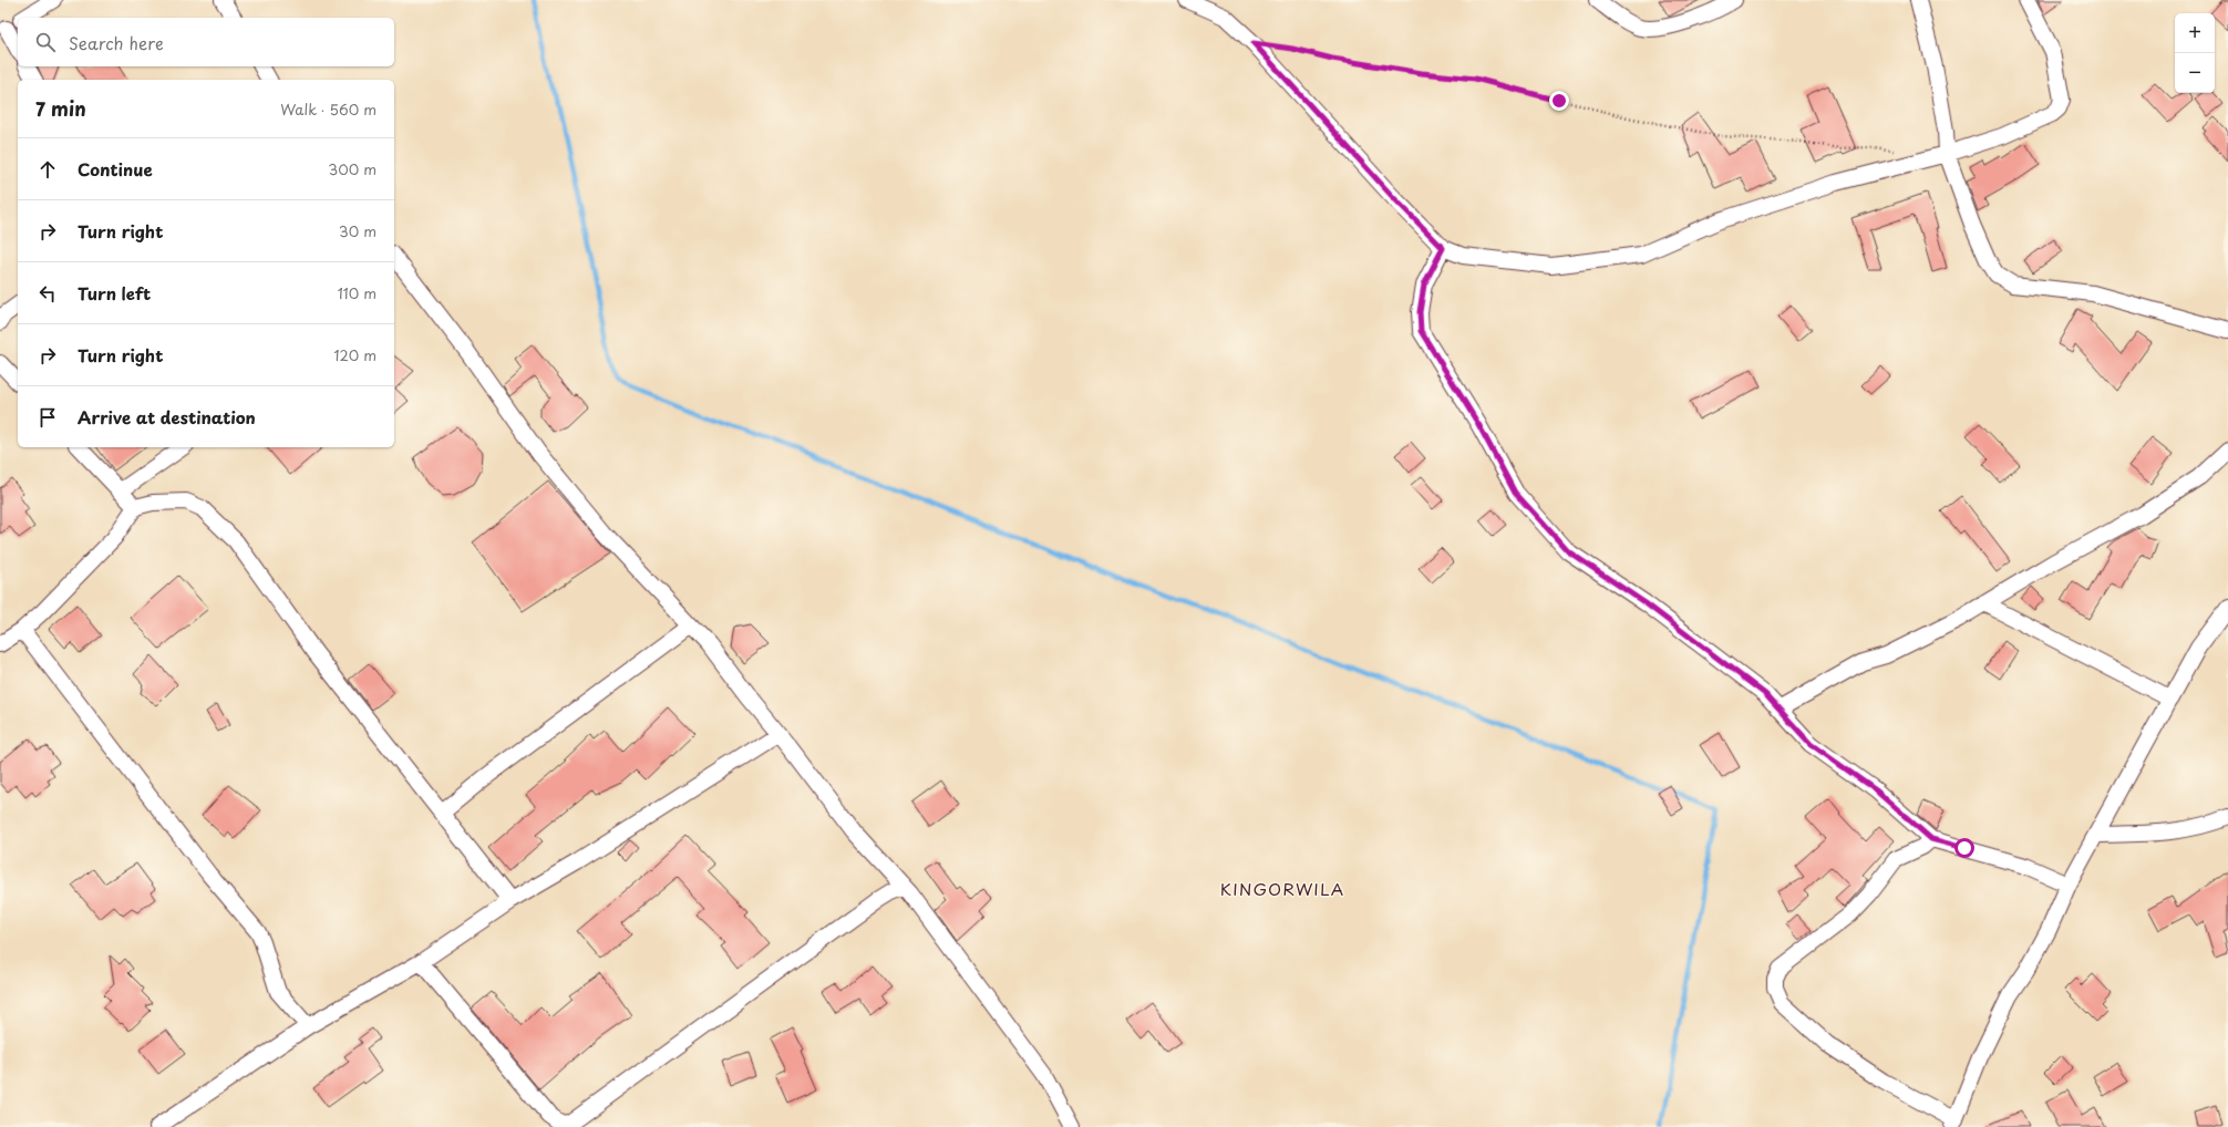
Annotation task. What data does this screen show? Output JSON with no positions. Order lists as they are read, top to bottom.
{
  "districts": ["KINGORWILA"],
  "page": {
    "map_buttons": ["+", "−"],
    "search": "Search here",
    "heading": ["7 min", "Walk · 560 m"],
    "list": [
      ["Continue", "300 m"],
      ["Turn right", "30 m"],
      ["Turn left", "110 m"],
      ["Turn right", "120 m"],
      "Arrive at destination"
    ]
  }
}
